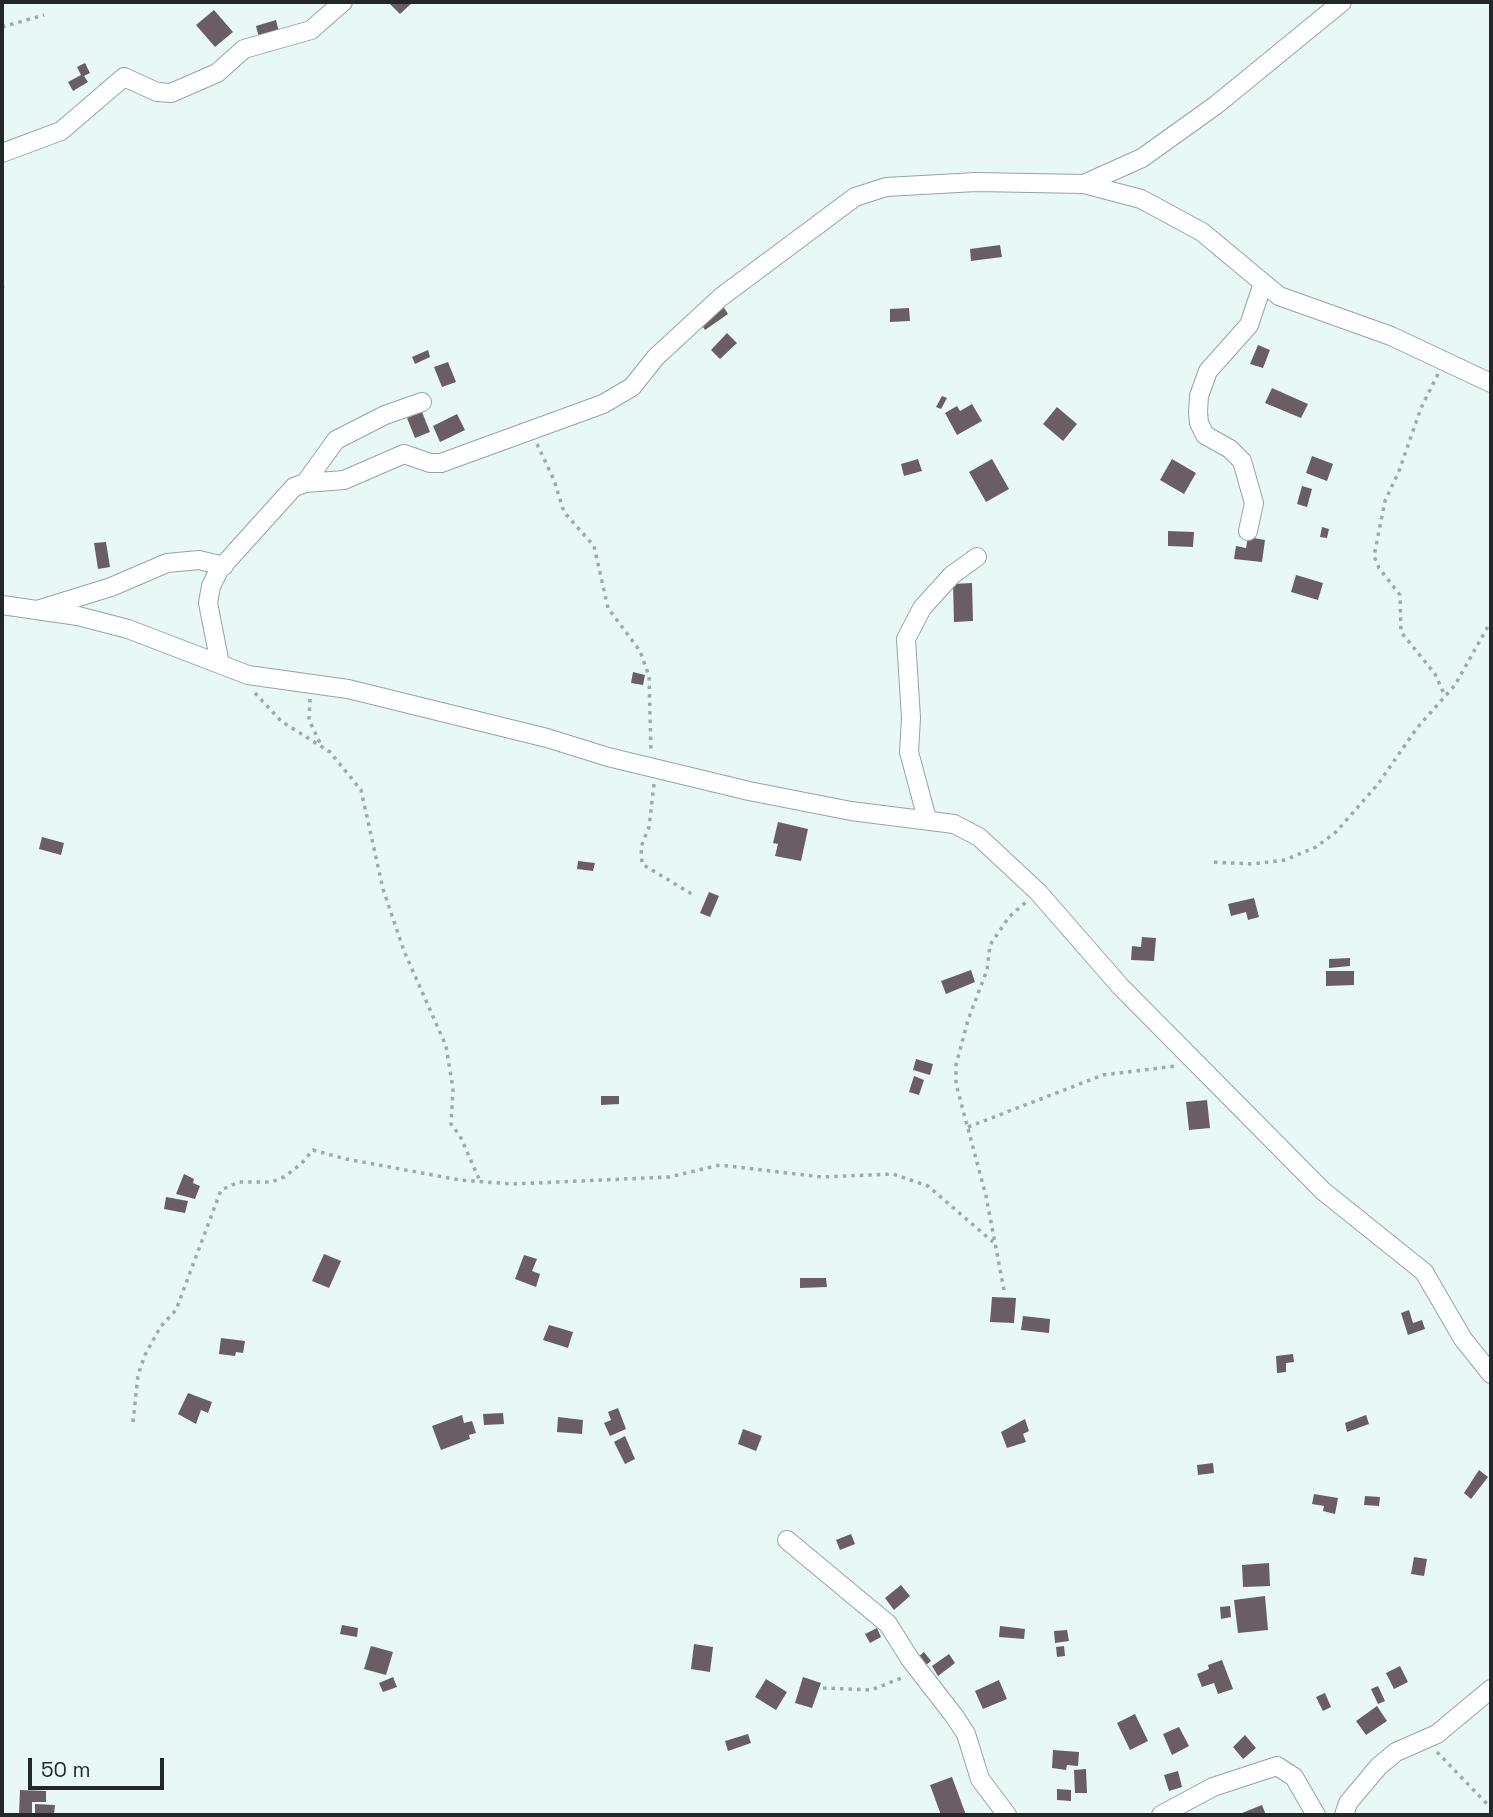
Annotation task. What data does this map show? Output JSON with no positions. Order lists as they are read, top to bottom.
{
  "scale_bar": "50 m"
}
